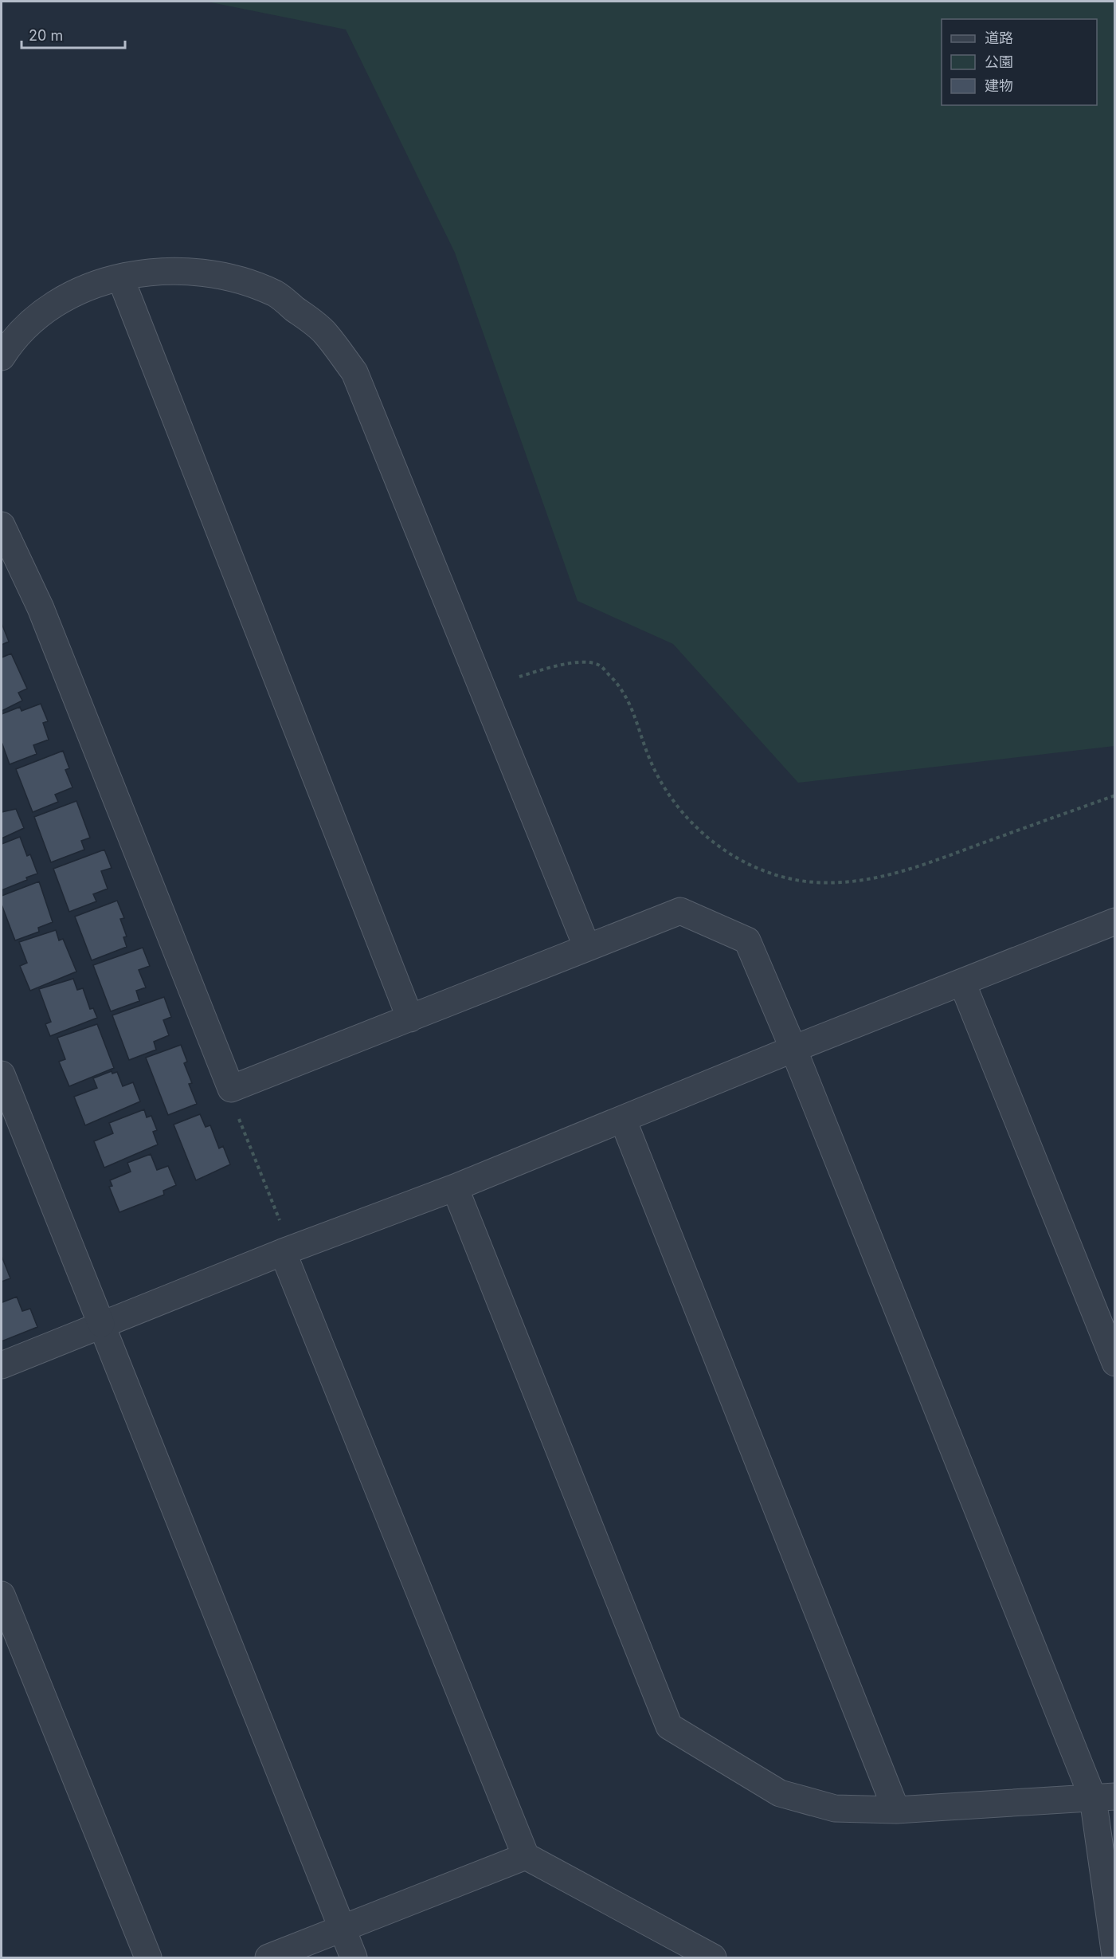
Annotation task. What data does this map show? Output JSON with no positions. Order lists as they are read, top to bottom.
{
  "legend": ["道路", "公園", "建物"],
  "scale_bar": "20 m"
}
